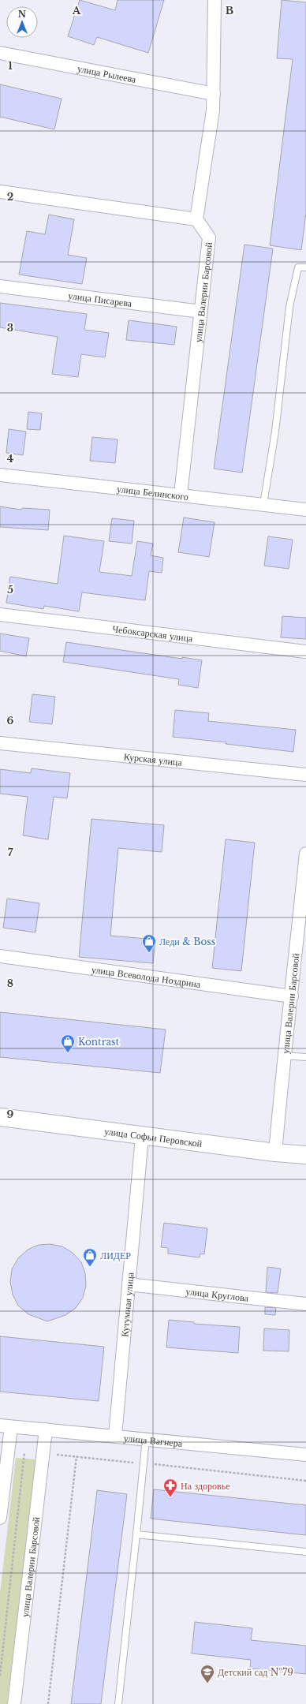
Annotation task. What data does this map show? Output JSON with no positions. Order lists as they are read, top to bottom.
{
  "streets": {
    "main road": ["улица Софьи Перовской"],
    "street": [
      "улица Рылеева",
      "улица Валерии Барсовой",
      "улица Писарева",
      "улица Белинского",
      "Чебоксарская улица",
      "Курская улица",
      "улица Всеволода Ноздрина",
      "улица Круглова",
      "Кутумная улица",
      "улица Вагнера"
    ]
  },
  "crossings": [
    ["улица Валерии Барсовой", "улица Писарева"],
    ["улица Валерии Барсовой", "улица Белинского"],
    ["улица Валерии Барсовой", "улица Всеволода Ноздрина"],
    ["улица Валерии Барсовой", "улица Софьи Перовской"],
    ["улица Валерии Барсовой", "улица Вагнера"],
    ["улица Софьи Перовской", "Кутумная улица"],
    ["улица Круглова", "Кутумная улица"],
    ["Кутумная улица", "улица Вагнера"]
  ],
  "places": {
    "shop": ["Леди & Boss", "Kontrast", "ЛИДЕР"],
    "pharmacy": ["На здоровье"],
    "school or university": ["Детский сад №79"]
  },
  "north": "top",
  "grid": {
    "columns": ["A", "B"],
    "rows": [
      "1",
      "2",
      "3",
      "4",
      "5",
      "6",
      "7",
      "8",
      "9"
    ]
  }
}
